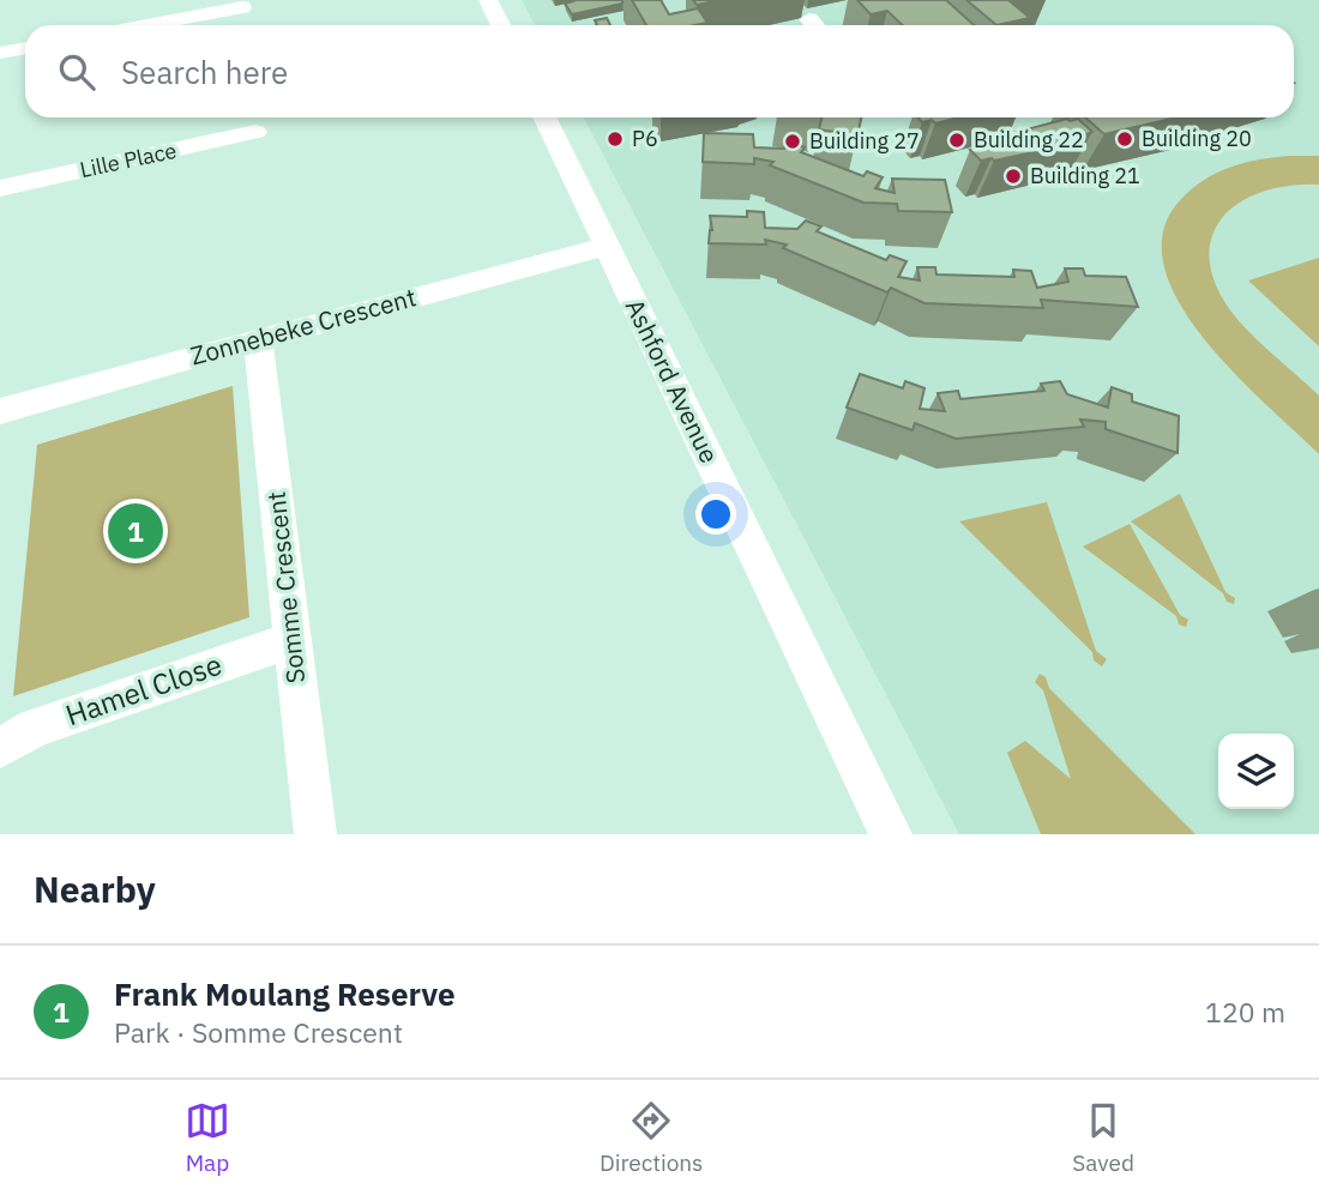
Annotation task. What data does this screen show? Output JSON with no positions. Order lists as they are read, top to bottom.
{
  "streets": {
    "street": [
      "Lille Place",
      "Zonnebeke Crescent",
      "Ashford Avenue",
      "Somme Crescent",
      "Hamel Close"
    ]
  },
  "crossings": [
    ["Zonnebeke Crescent", "Ashford Avenue"],
    ["Zonnebeke Crescent", "Somme Crescent"],
    ["Somme Crescent", "Hamel Close"]
  ],
  "places": [
    "P6",
    "Building 20",
    "Building 22",
    "Building 27",
    "Building 21"
  ],
  "page": {
    "search": "Search here",
    "pins": "1",
    "heading": "Nearby",
    "list": [
      {
        "mark": "1",
        "name": "Frank Moulang Reserve",
        "note": "Park · Somme Crescent",
        "value": "120 m"
      }
    ],
    "nav": ["Map", "Directions", "Saved"]
  }
}
